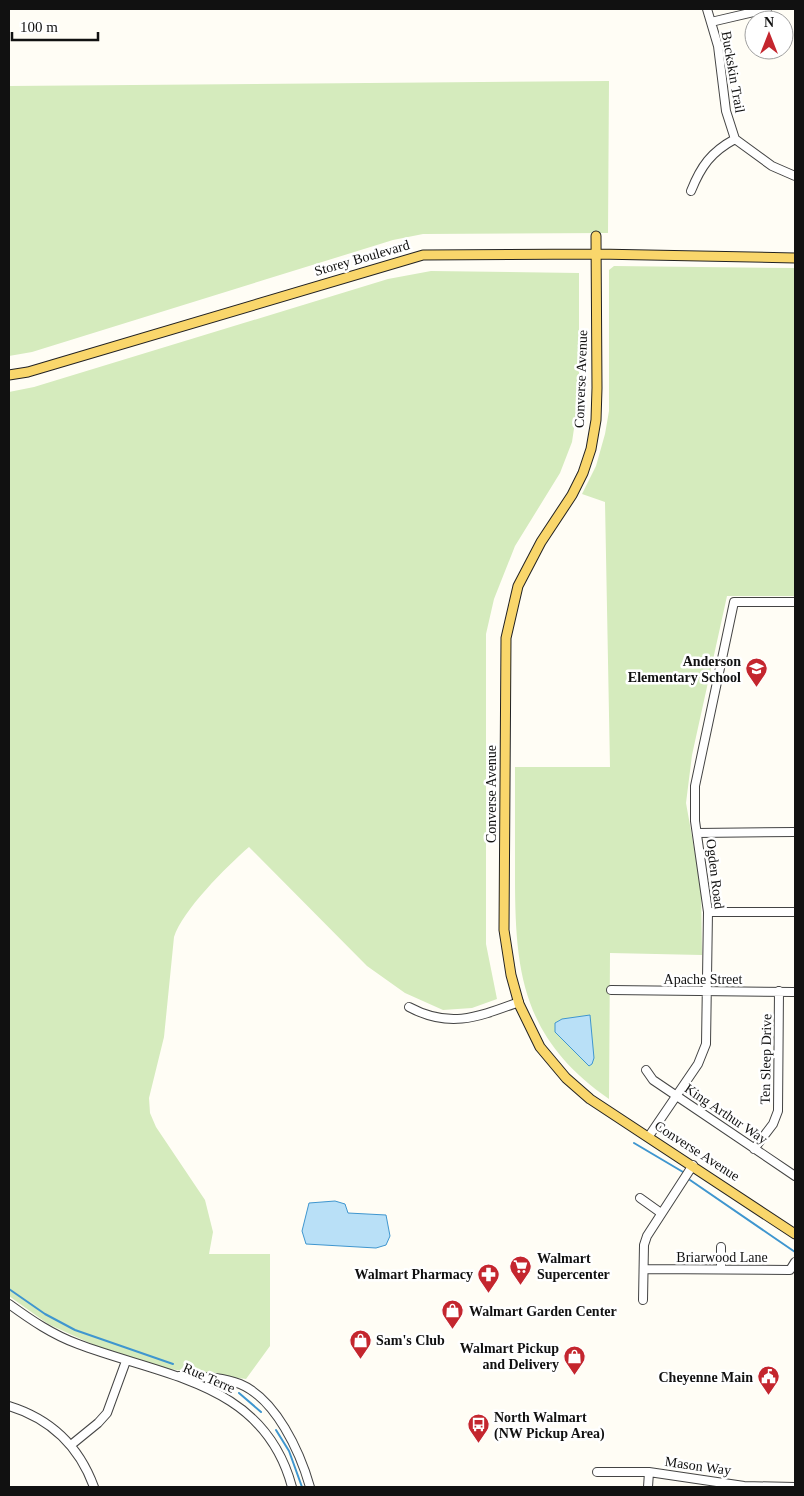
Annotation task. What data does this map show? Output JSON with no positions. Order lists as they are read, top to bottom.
{
  "streets": {
    "main road": ["Storey Boulevard", "Converse Avenue"],
    "street": [
      "Buckskin Trail",
      "Ogden Road",
      "Apache Street",
      "Ten Sleep Drive",
      "King Arthur Way",
      "Briarwood Lane",
      "Rue Terre",
      "Mason Way"
    ]
  },
  "crossings": [
    ["Storey Boulevard", "Converse Avenue"],
    ["Converse Avenue", "Ogden Road"],
    ["Ogden Road", "Apache Street"],
    ["Ogden Road", "King Arthur Way"],
    ["Apache Street", "Ten Sleep Drive"],
    ["Ten Sleep Drive", "King Arthur Way"]
  ],
  "places": {
    "school or university": ["Anderson Elementary School"],
    "supermarket": ["Walmart Supercenter"],
    "pharmacy": ["Walmart Pharmacy"],
    "shop": ["Walmart Garden Center", "Sam's Club", "Walmart Pickup and Delivery"],
    "public building": ["Cheyenne Main"],
    "bus stop": ["North Walmart (NW Pickup Area)"]
  },
  "scale_bar": "100 m",
  "north": "top"
}
